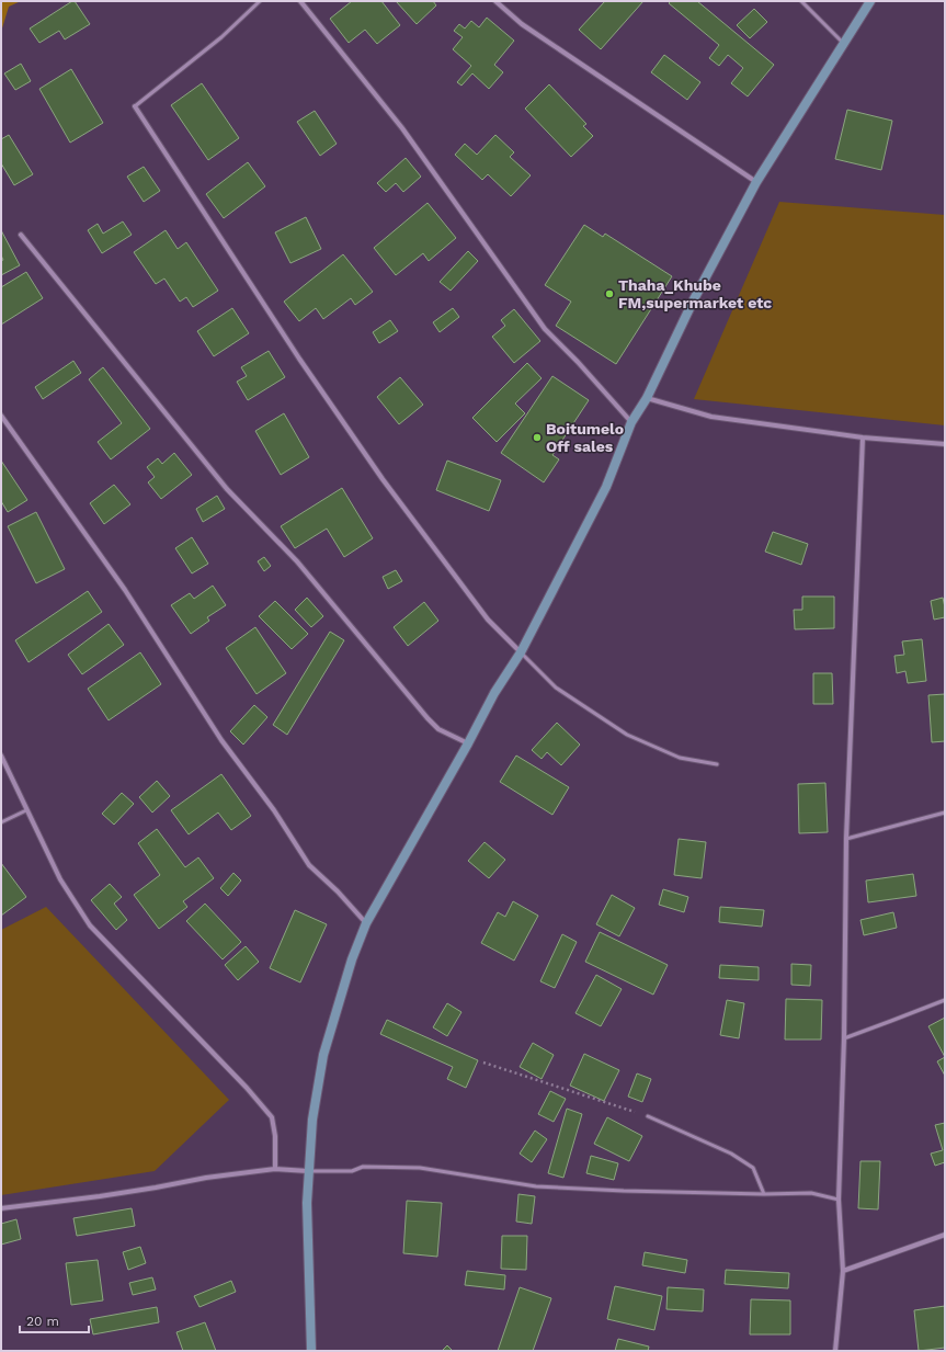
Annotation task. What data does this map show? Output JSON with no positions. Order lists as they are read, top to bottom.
{
  "places": ["Thaha_Khube FM,supermarket etc", "Boitumelo Off sales"],
  "scale_bar": "20 m"
}
